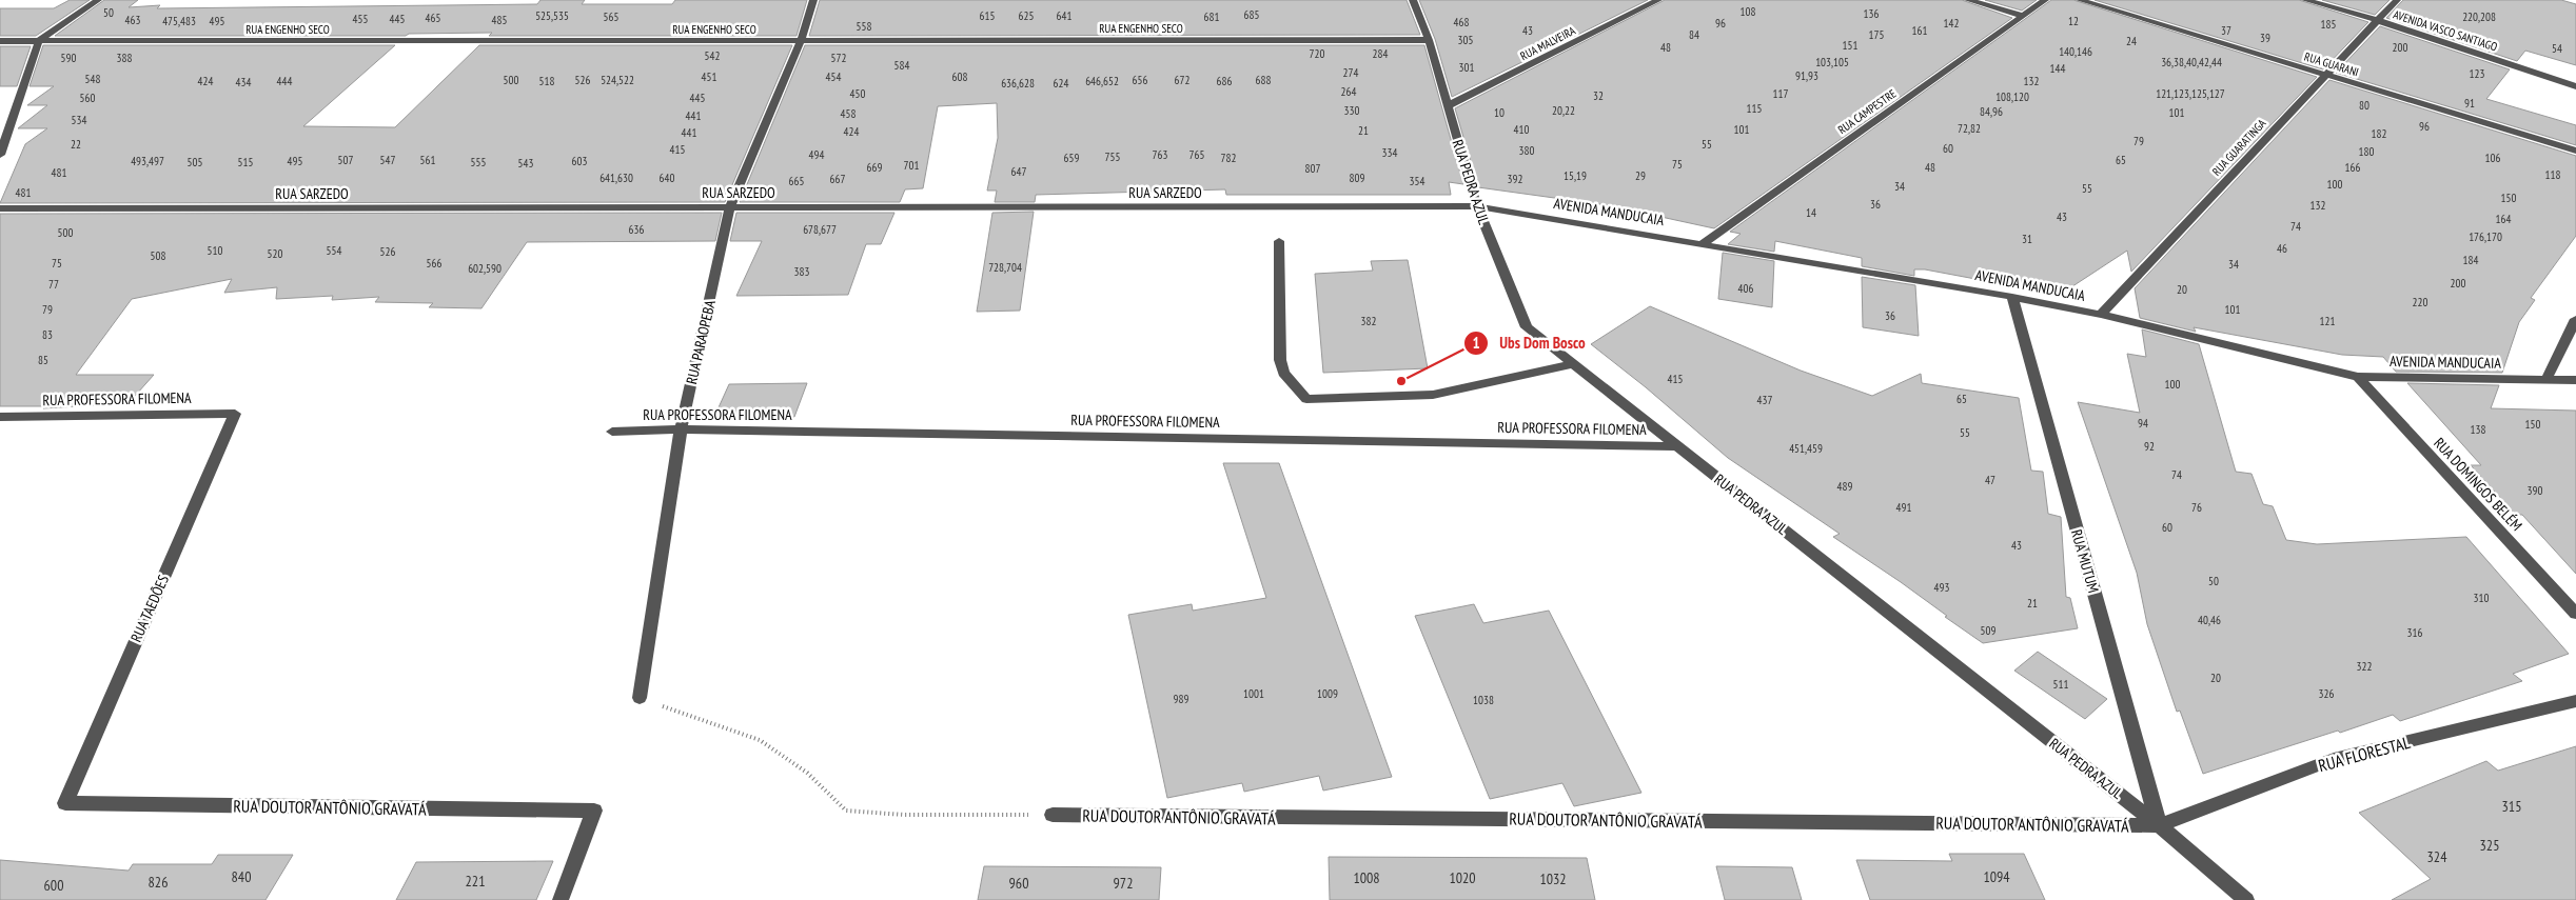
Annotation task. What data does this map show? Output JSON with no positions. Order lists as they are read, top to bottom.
{
  "streets": {
    "street": [
      "RUA ENGENHO SECO",
      "AVENIDA VASCO SANTIAGO",
      "RUA MALVEIRA",
      "RUA GUARANI",
      "RUA CAMPESTRE",
      "RUA GUARATINGA",
      "RUA PEDRA AZUL",
      "RUA SARZEDO",
      "AVENIDA MANDUCAIA",
      "RUA PARAOPEBA",
      "RUA PROFESSORA FILOMENA",
      "RUA DOMINGOS BELÉM",
      "RUA MUTUM",
      "RUA TAEDÕES",
      "RUA FLORESTAL",
      "RUA DOUTOR ANTÔNIO GRAVATÁ"
    ]
  },
  "crossings": [
    ["RUA ENGENHO SECO", "RUA PEDRA AZUL"],
    ["RUA ENGENHO SECO", "RUA PARAOPEBA"],
    ["AVENIDA VASCO SANTIAGO", "RUA GUARATINGA"],
    ["RUA MALVEIRA", "RUA PEDRA AZUL"],
    ["RUA GUARANI", "RUA GUARATINGA"],
    ["RUA CAMPESTRE", "AVENIDA MANDUCAIA"],
    ["RUA GUARATINGA", "AVENIDA MANDUCAIA"],
    ["RUA PEDRA AZUL", "RUA SARZEDO"],
    ["RUA PEDRA AZUL", "AVENIDA MANDUCAIA"],
    ["RUA PEDRA AZUL", "RUA PROFESSORA FILOMENA"],
    ["RUA PEDRA AZUL", "RUA MUTUM"],
    ["RUA PEDRA AZUL", "RUA FLORESTAL"],
    ["RUA PEDRA AZUL", "RUA DOUTOR ANTÔNIO GRAVATÁ"],
    ["RUA SARZEDO", "AVENIDA MANDUCAIA"],
    ["RUA SARZEDO", "RUA PARAOPEBA"],
    ["AVENIDA MANDUCAIA", "RUA DOMINGOS BELÉM"],
    ["AVENIDA MANDUCAIA", "RUA MUTUM"],
    ["RUA PARAOPEBA", "RUA PROFESSORA FILOMENA"],
    ["RUA PROFESSORA FILOMENA", "RUA TAEDÕES"],
    ["RUA MUTUM", "RUA FLORESTAL"],
    ["RUA MUTUM", "RUA DOUTOR ANTÔNIO GRAVATÁ"],
    ["RUA TAEDÕES", "RUA DOUTOR ANTÔNIO GRAVATÁ"],
    ["RUA FLORESTAL", "RUA DOUTOR ANTÔNIO GRAVATÁ"]
  ],
  "places": ["Ubs Dom Bosco"],
  "house_numbers": [
    "108",
    "50",
    "136",
    "685",
    "525,535",
    "615",
    "625",
    "641",
    "565",
    "681",
    "220,208",
    "465",
    "455",
    "445",
    "463",
    "485",
    "475,483",
    "495",
    "12",
    "468",
    "96",
    "142",
    "185",
    "558",
    "43",
    "161",
    "37",
    "84",
    "175",
    "39",
    "305",
    "24",
    "151",
    "48",
    "200",
    "54",
    "140,146",
    "720",
    "284",
    "542",
    "590",
    "388",
    "572",
    "103,105",
    "36,38,40,42,44",
    "584",
    "301",
    "144",
    "274",
    "123",
    "91,93",
    "451",
    "454",
    "608",
    "548",
    "500",
    "526",
    "524,522",
    "656",
    "672",
    "688",
    "424",
    "444",
    "518",
    "646,652",
    "686",
    "132",
    "434",
    "636,628",
    "624",
    "264",
    "450",
    "117",
    "121,123,125,127",
    "32",
    "108,120",
    "560",
    "445",
    "91",
    "80",
    "115",
    "330",
    "20,22",
    "84,96",
    "10",
    "101",
    "458",
    "441",
    "534",
    "96",
    "72,82",
    "410",
    "101",
    "21",
    "424",
    "441",
    "182",
    "79",
    "22",
    "55",
    "60",
    "415",
    "380",
    "180",
    "334",
    "494",
    "763",
    "765",
    "755",
    "659",
    "782",
    "106",
    "507",
    "547",
    "561",
    "65",
    "493,497",
    "495",
    "603",
    "505",
    "515",
    "555",
    "543",
    "75",
    "701",
    "669",
    "48",
    "166",
    "807",
    "647",
    "481",
    "118",
    "15,19",
    "29",
    "641,630",
    "640",
    "809",
    "667",
    "392",
    "665",
    "354",
    "100",
    "34",
    "55",
    "481",
    "150",
    "36",
    "132",
    "14",
    "43",
    "164",
    "74",
    "636",
    "678,677",
    "500",
    "176,170",
    "31",
    "46",
    "510",
    "554",
    "526",
    "520",
    "508",
    "184",
    "75",
    "566",
    "34",
    "728,704",
    "602,590",
    "383",
    "200",
    "77",
    "406",
    "20",
    "220",
    "79",
    "101",
    "36",
    "382",
    "121",
    "83",
    "85",
    "415",
    "100",
    "65",
    "437",
    "94",
    "150",
    "138",
    "55",
    "92",
    "451,459",
    "74",
    "47",
    "489",
    "390",
    "491",
    "76",
    "60",
    "43",
    "50",
    "493",
    "310",
    "21",
    "40,46",
    "509",
    "316",
    "322",
    "20",
    "511",
    "1001",
    "1009",
    "326",
    "989",
    "1038",
    "315",
    "325",
    "324",
    "840",
    "1094",
    "1008",
    "1020",
    "1032",
    "221",
    "826",
    "960",
    "972",
    "600"
  ]
}
